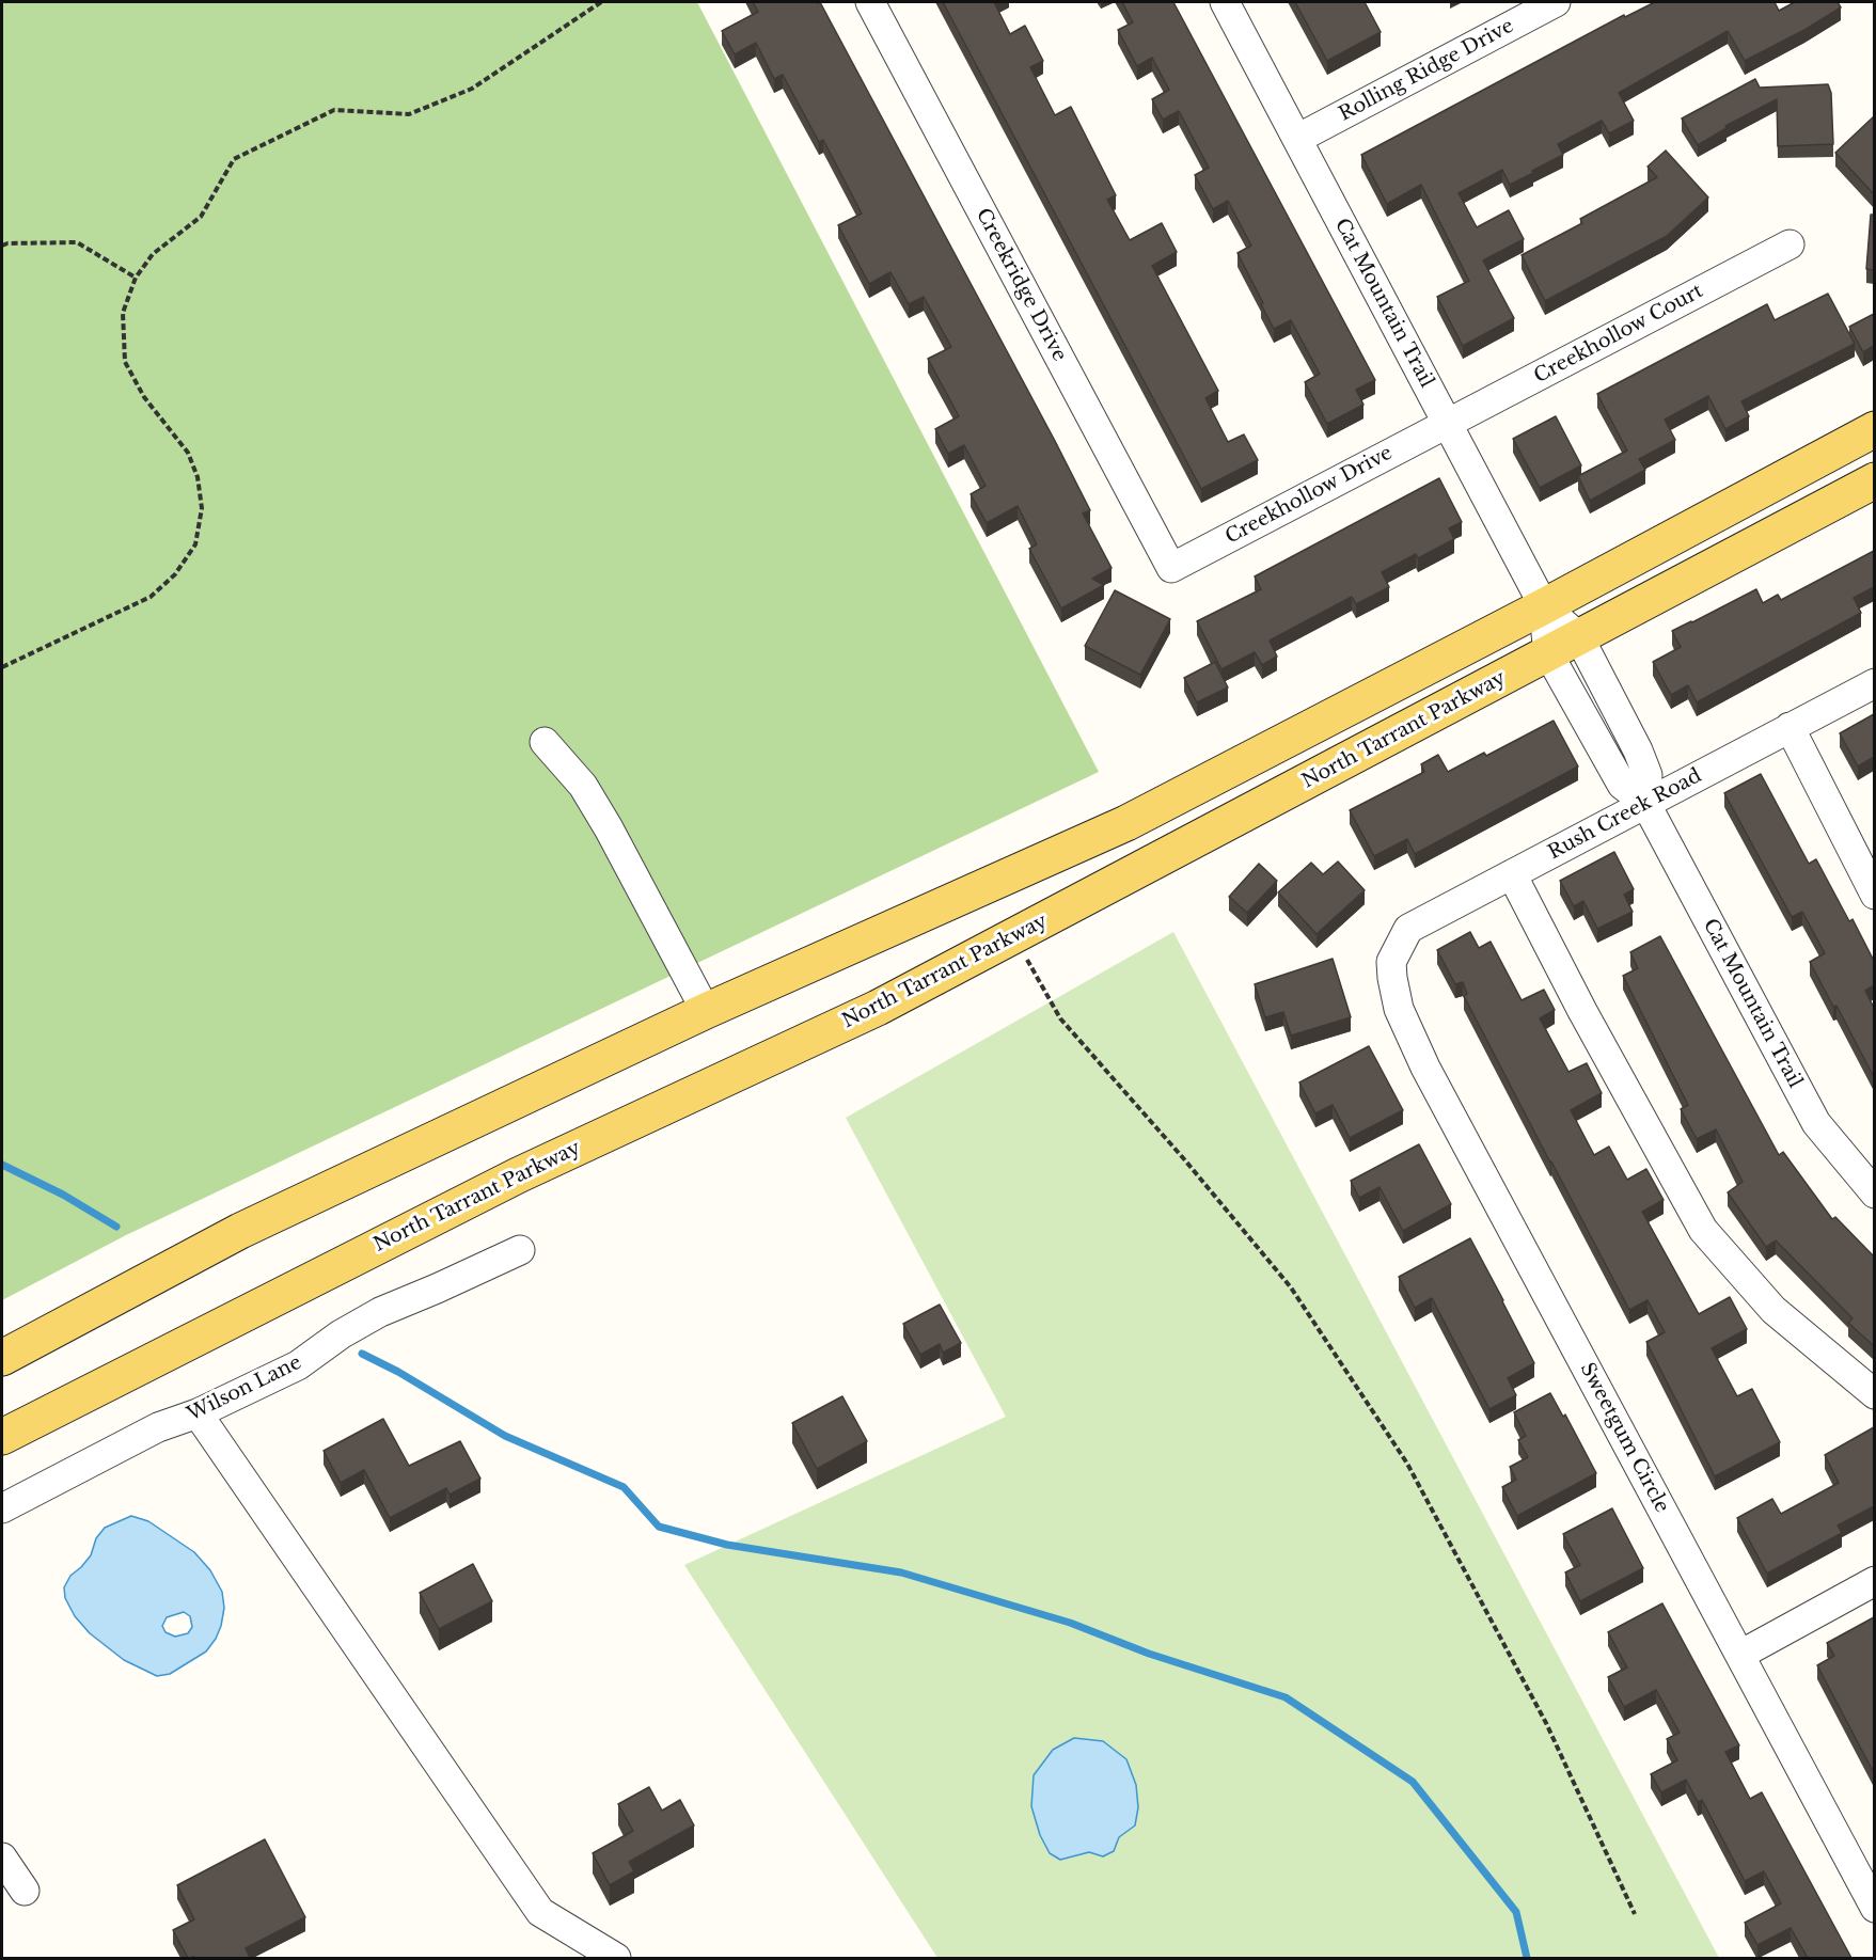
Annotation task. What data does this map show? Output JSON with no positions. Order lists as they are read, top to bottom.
{
  "streets": {
    "main road": ["North Tarrant Parkway"],
    "street": [
      "Rolling Ridge Drive",
      "Creekridge Drive",
      "Cat Mountain Trail",
      "Creekhollow Court",
      "Creekhollow Drive",
      "Rush Creek Road",
      "Wilson Lane",
      "Sweetgum Circle"
    ]
  },
  "crossings": [
    ["Rolling Ridge Drive", "Cat Mountain Trail"],
    ["Creekridge Drive", "Creekhollow Drive"],
    ["Cat Mountain Trail", "Creekhollow Court"],
    ["Cat Mountain Trail", "Creekhollow Drive"],
    ["Cat Mountain Trail", "North Tarrant Parkway"],
    ["Cat Mountain Trail", "Rush Creek Road"],
    ["Creekhollow Court", "Creekhollow Drive"],
    ["Rush Creek Road", "Sweetgum Circle"]
  ]
}
